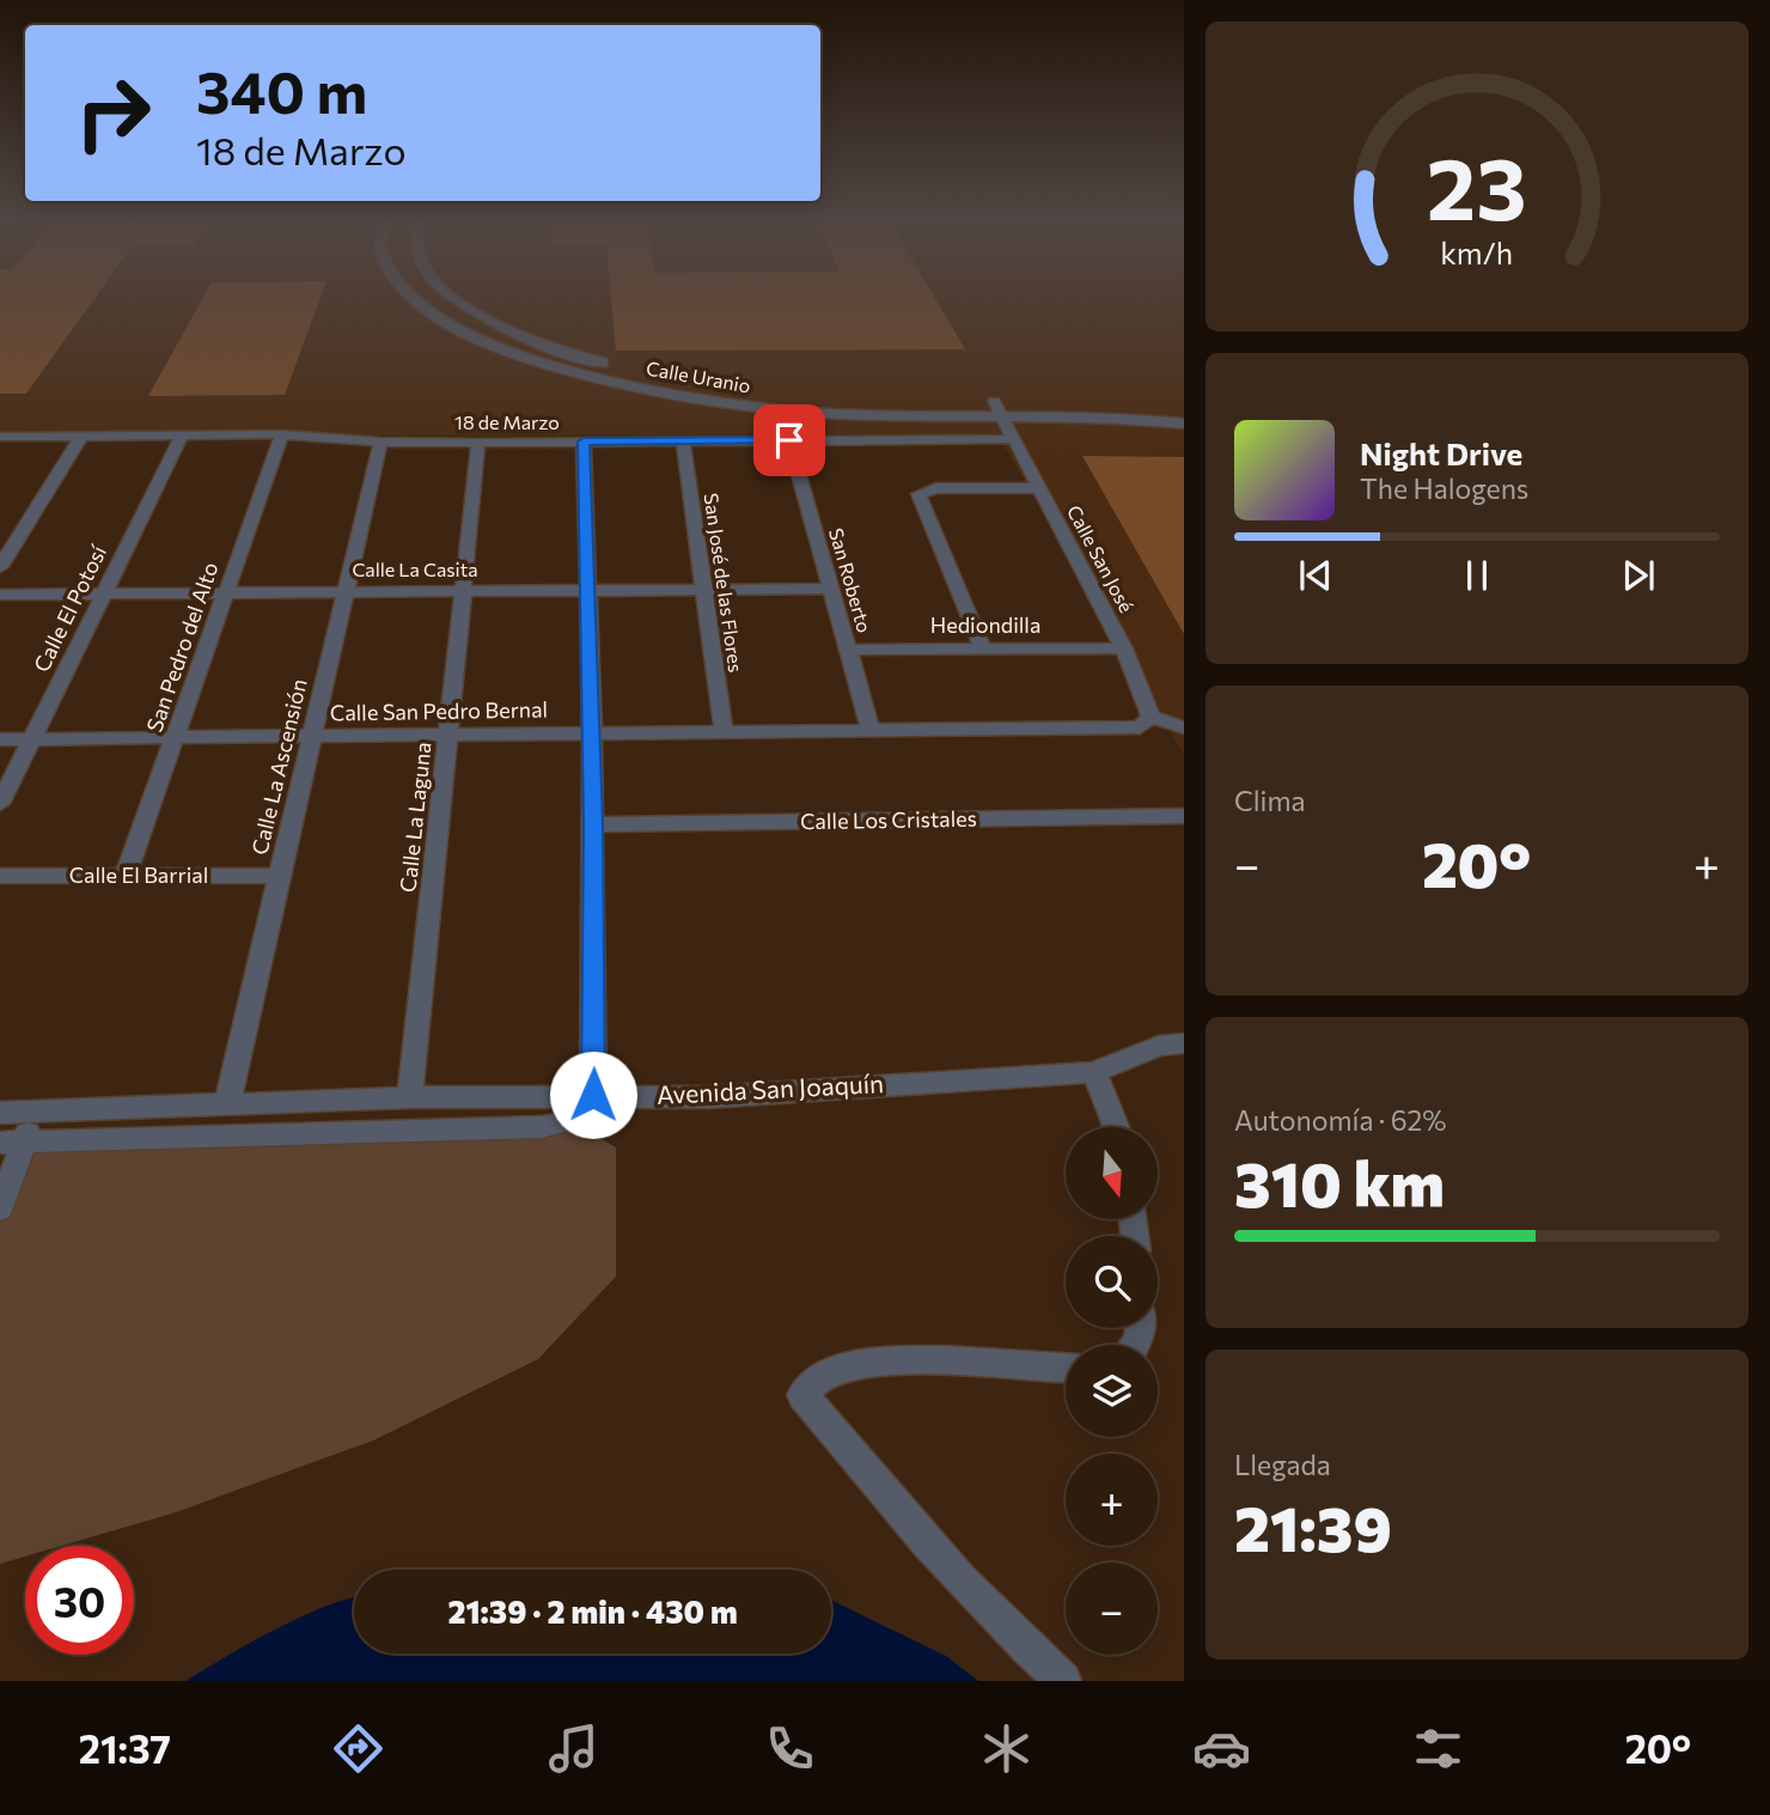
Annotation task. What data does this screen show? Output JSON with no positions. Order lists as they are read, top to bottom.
{
  "streets": {
    "street": [
      "Calle Uranio",
      "18 de Marzo",
      "Calle San José",
      "Calle La Casita",
      "San Roberto",
      "San José de las Flores",
      "Calle El Potosí",
      "Hediondilla",
      "San Pedro del Alto",
      "Calle San Pedro Bernal",
      "Calle La Ascensión",
      "Calle La Laguna",
      "Calle Los Cristales",
      "Calle El Barrial",
      "Avenida San Joaquín"
    ]
  },
  "crossings": [
    ["Calle Uranio", "Calle San José"],
    ["18 de Marzo", "Calle San José"],
    ["18 de Marzo", "San Roberto"],
    ["18 de Marzo", "San José de las Flores"],
    ["18 de Marzo", "Calle El Potosí"],
    ["18 de Marzo", "San Pedro del Alto"],
    ["18 de Marzo", "Calle La Ascensión"],
    ["18 de Marzo", "Calle La Laguna"],
    ["Calle San José", "Hediondilla"],
    ["Calle San José", "Calle San Pedro Bernal"],
    ["Calle La Casita", "San Roberto"],
    ["Calle La Casita", "San José de las Flores"],
    ["Calle La Casita", "Calle El Potosí"],
    ["Calle La Casita", "San Pedro del Alto"],
    ["Calle La Casita", "Calle La Ascensión"],
    ["Calle La Casita", "Calle La Laguna"],
    ["San Roberto", "Hediondilla"],
    ["San Roberto", "Calle San Pedro Bernal"],
    ["San José de las Flores", "Calle San Pedro Bernal"],
    ["Calle El Potosí", "Calle San Pedro Bernal"],
    ["San Pedro del Alto", "Calle San Pedro Bernal"],
    ["San Pedro del Alto", "Calle El Barrial"],
    ["Calle San Pedro Bernal", "Calle La Ascensión"],
    ["Calle San Pedro Bernal", "Calle La Laguna"],
    ["Calle La Ascensión", "Calle El Barrial"],
    ["Calle La Ascensión", "Avenida San Joaquín"],
    ["Calle La Laguna", "Avenida San Joaquín"]
  ],
  "north": "bottom",
  "page": {
    "turn": ["340 m", "18 de Marzo"],
    "song": ["Night Drive", "The Halogens"],
    "tile": [
      "Clima",
      ["Autonomía · 62%", "310 km"],
      ["Llegada", "21:39"]
    ],
    "heat": ["−", "20°", "+"],
    "map_buttons": ["+", "−"],
    "limit": "30",
    "trip": "21:39 · 2 min · 430 m",
    "tabs": ["21:37", "20°"],
    "gauge": ["23", "km/h"]
  }
}
